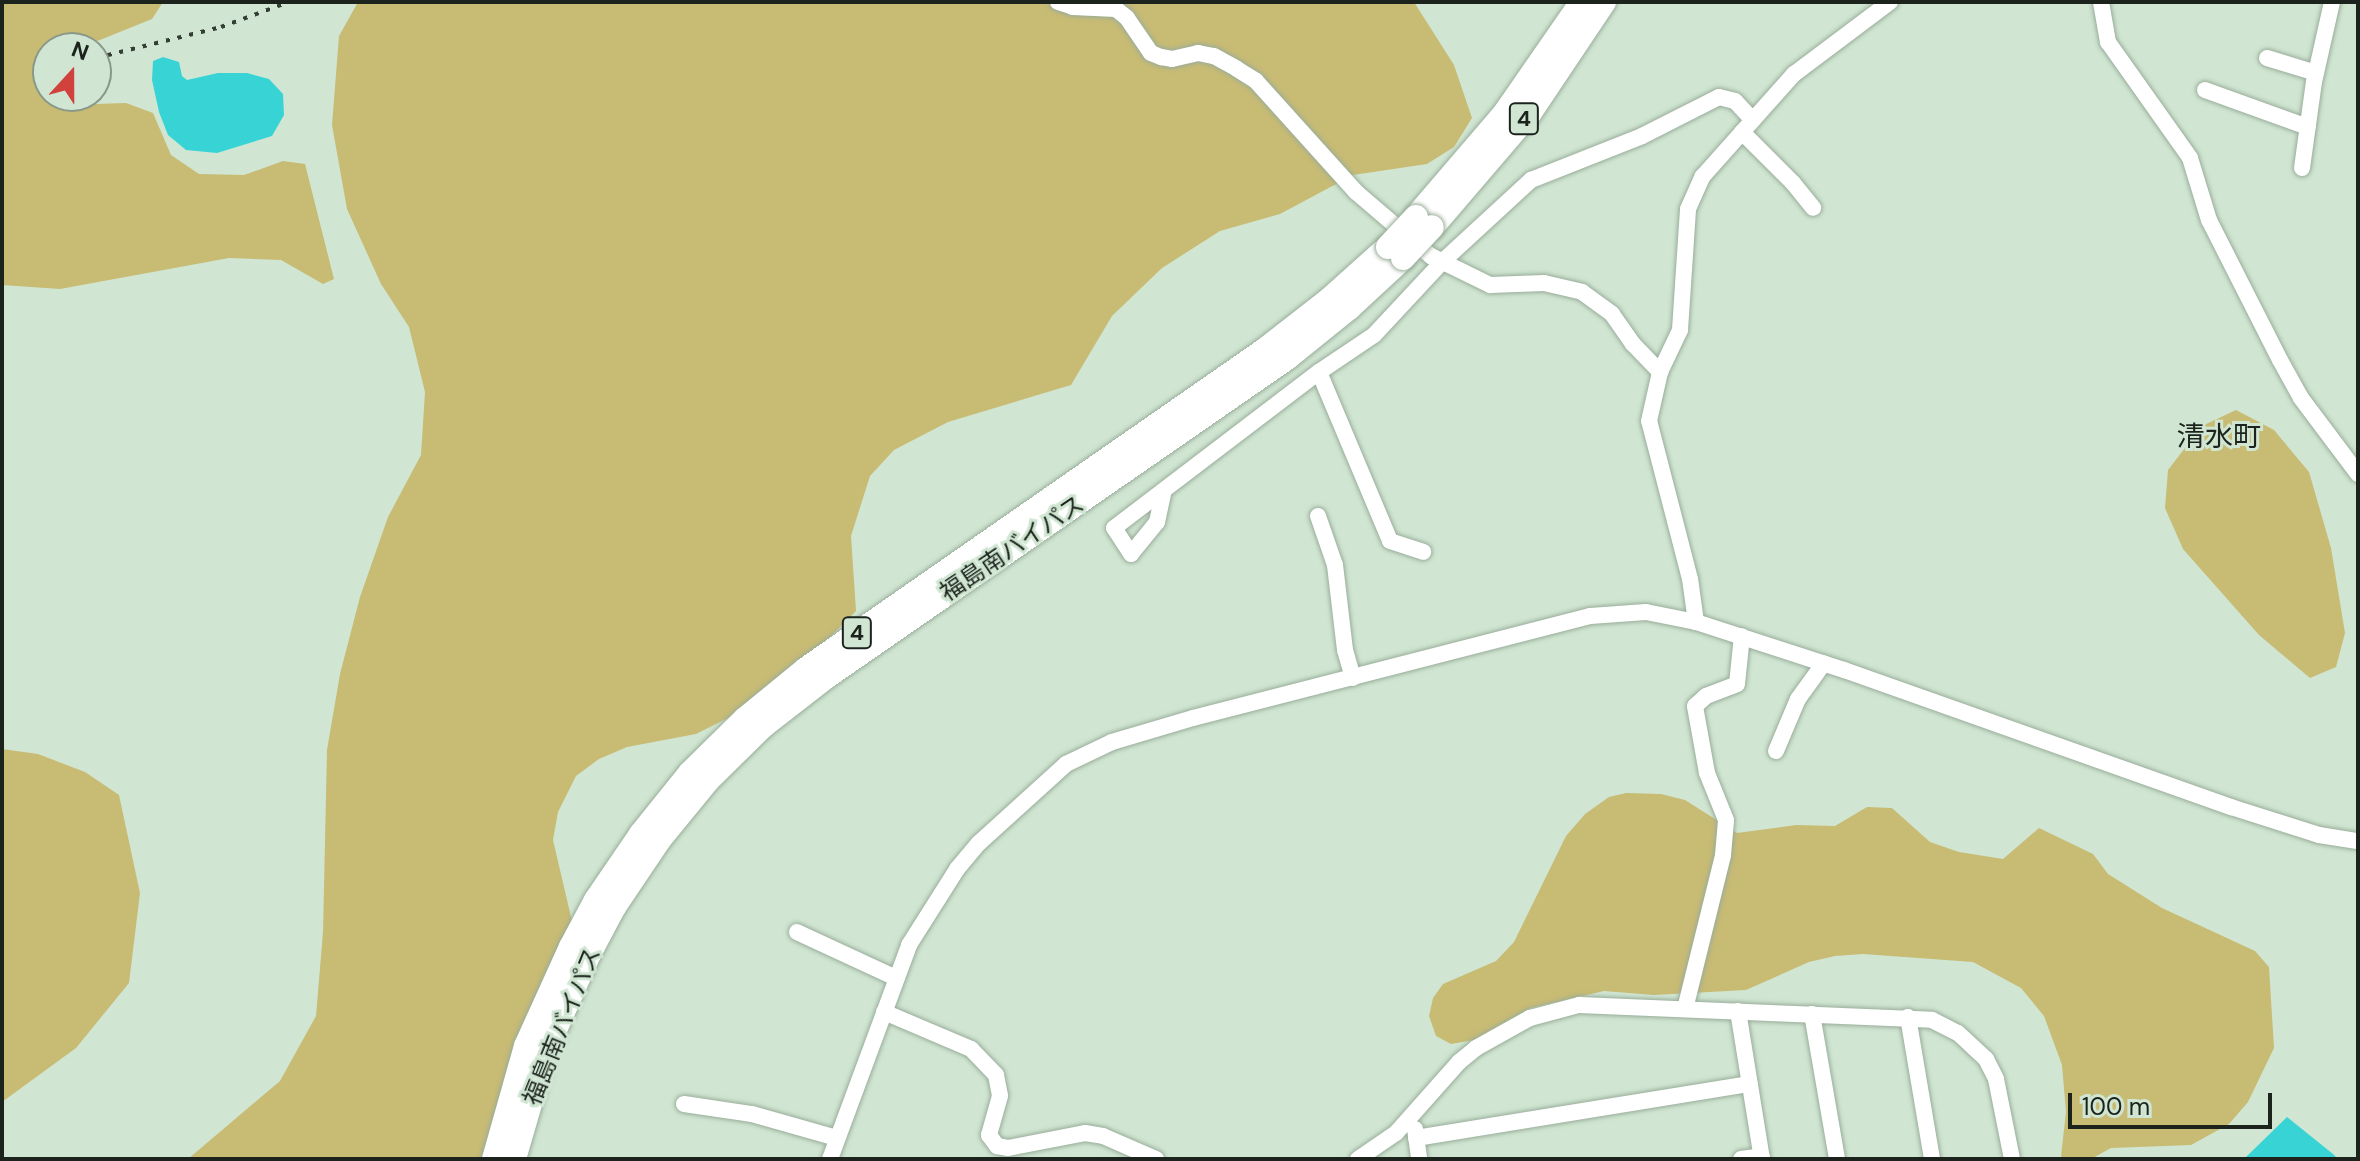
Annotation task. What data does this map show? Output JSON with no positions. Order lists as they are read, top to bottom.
{
  "streets": {
    "highway": ["4", "福島南バイパス"]
  },
  "districts": ["清水町"],
  "scale_bar": "100 m",
  "north": "top"
}
